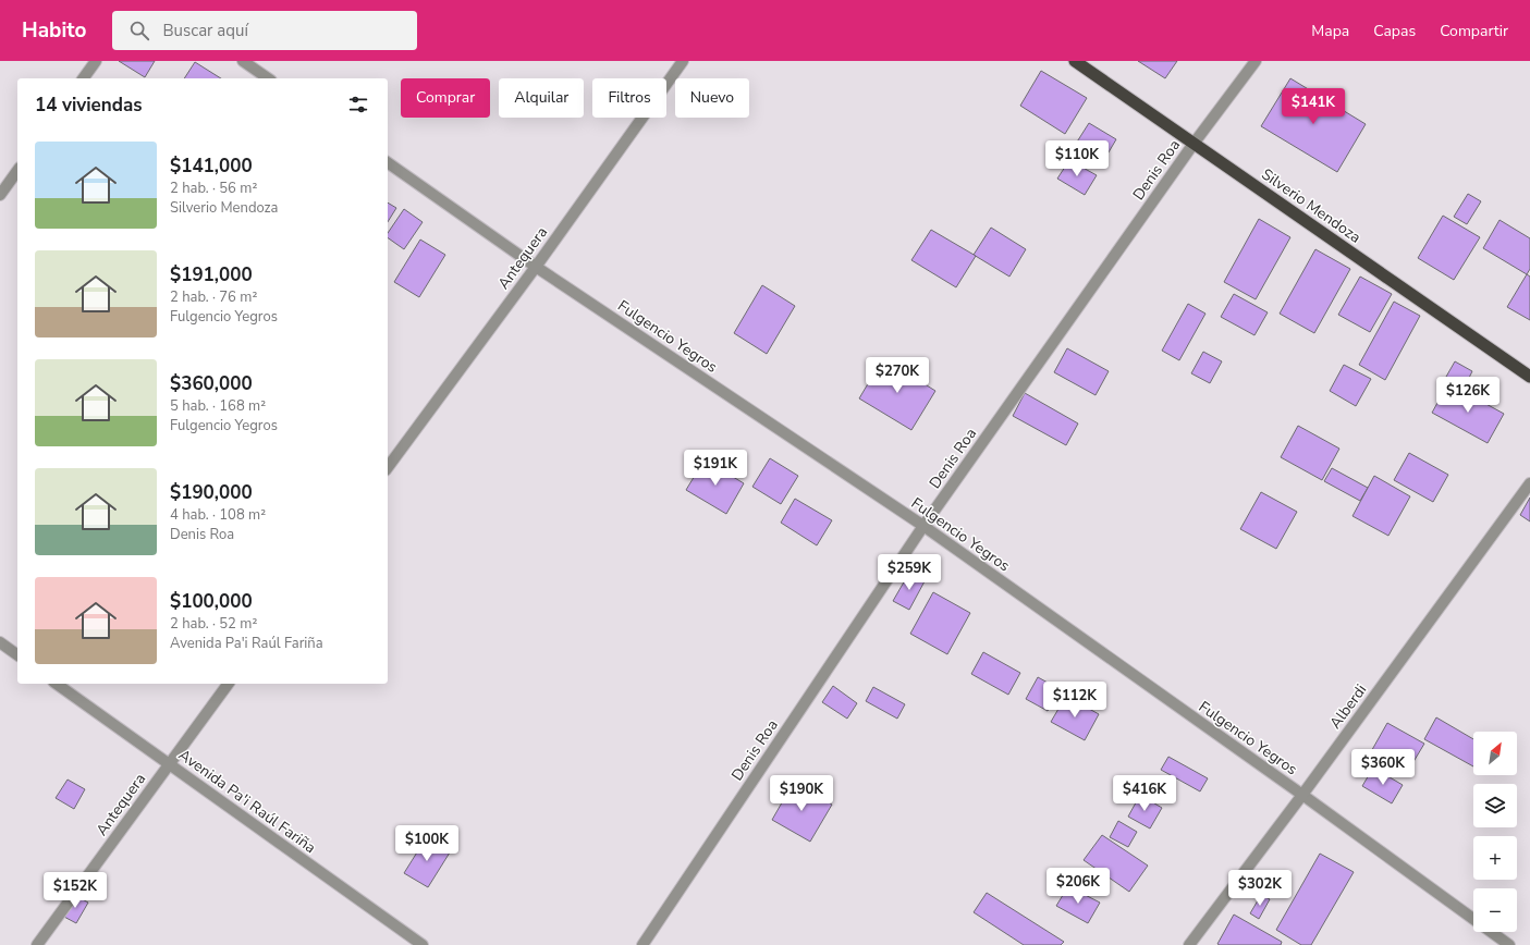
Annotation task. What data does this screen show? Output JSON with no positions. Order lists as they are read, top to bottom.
{
  "streets": {
    "highway": ["Silverio Mendoza"],
    "street": [
      "Denis Roa",
      "Antequera",
      "Fulgencio Yegros",
      "Alberdi",
      "Avenida Pa'i Raúl Fariña"
    ]
  },
  "crossings": [
    ["Denis Roa", "Silverio Mendoza"],
    ["Denis Roa", "Fulgencio Yegros"],
    ["Antequera", "Fulgencio Yegros"],
    ["Antequera", "Avenida Pa'i Raúl Fariña"],
    ["Fulgencio Yegros", "Alberdi"]
  ],
  "north": "top right",
  "page": {
    "header": "Habito",
    "search": "Buscar aquí",
    "nav": ["Mapa", "Capas", "Compartir"],
    "chip": [
      "Comprar",
      "Alquilar",
      "Filtros",
      "Nuevo"
    ],
    "heading": "14 viviendas",
    "price": [
      "$141K",
      "$110K",
      "$270K",
      "$126K",
      "$191K",
      "$259K",
      "$112K",
      "$360K",
      "$190K",
      "$416K",
      "$100K",
      "$206K",
      "$302K",
      "$152K"
    ],
    "list": [
      {
        "name": "$141,000",
        "note": "2 hab. · 56 m² · Silverio Mendoza"
      },
      {
        "name": "$191,000",
        "note": "2 hab. · 76 m² · Fulgencio Yegros"
      },
      {
        "name": "$360,000",
        "note": "5 hab. · 168 m² · Fulgencio Yegros"
      },
      {
        "name": "$190,000",
        "note": "4 hab. · 108 m² · Denis Roa"
      },
      {
        "name": "$100,000",
        "note": "2 hab. · 52 m² · Avenida Pa'i Raúl Fariña"
      }
    ],
    "map_buttons": ["+", "−"]
  }
}
